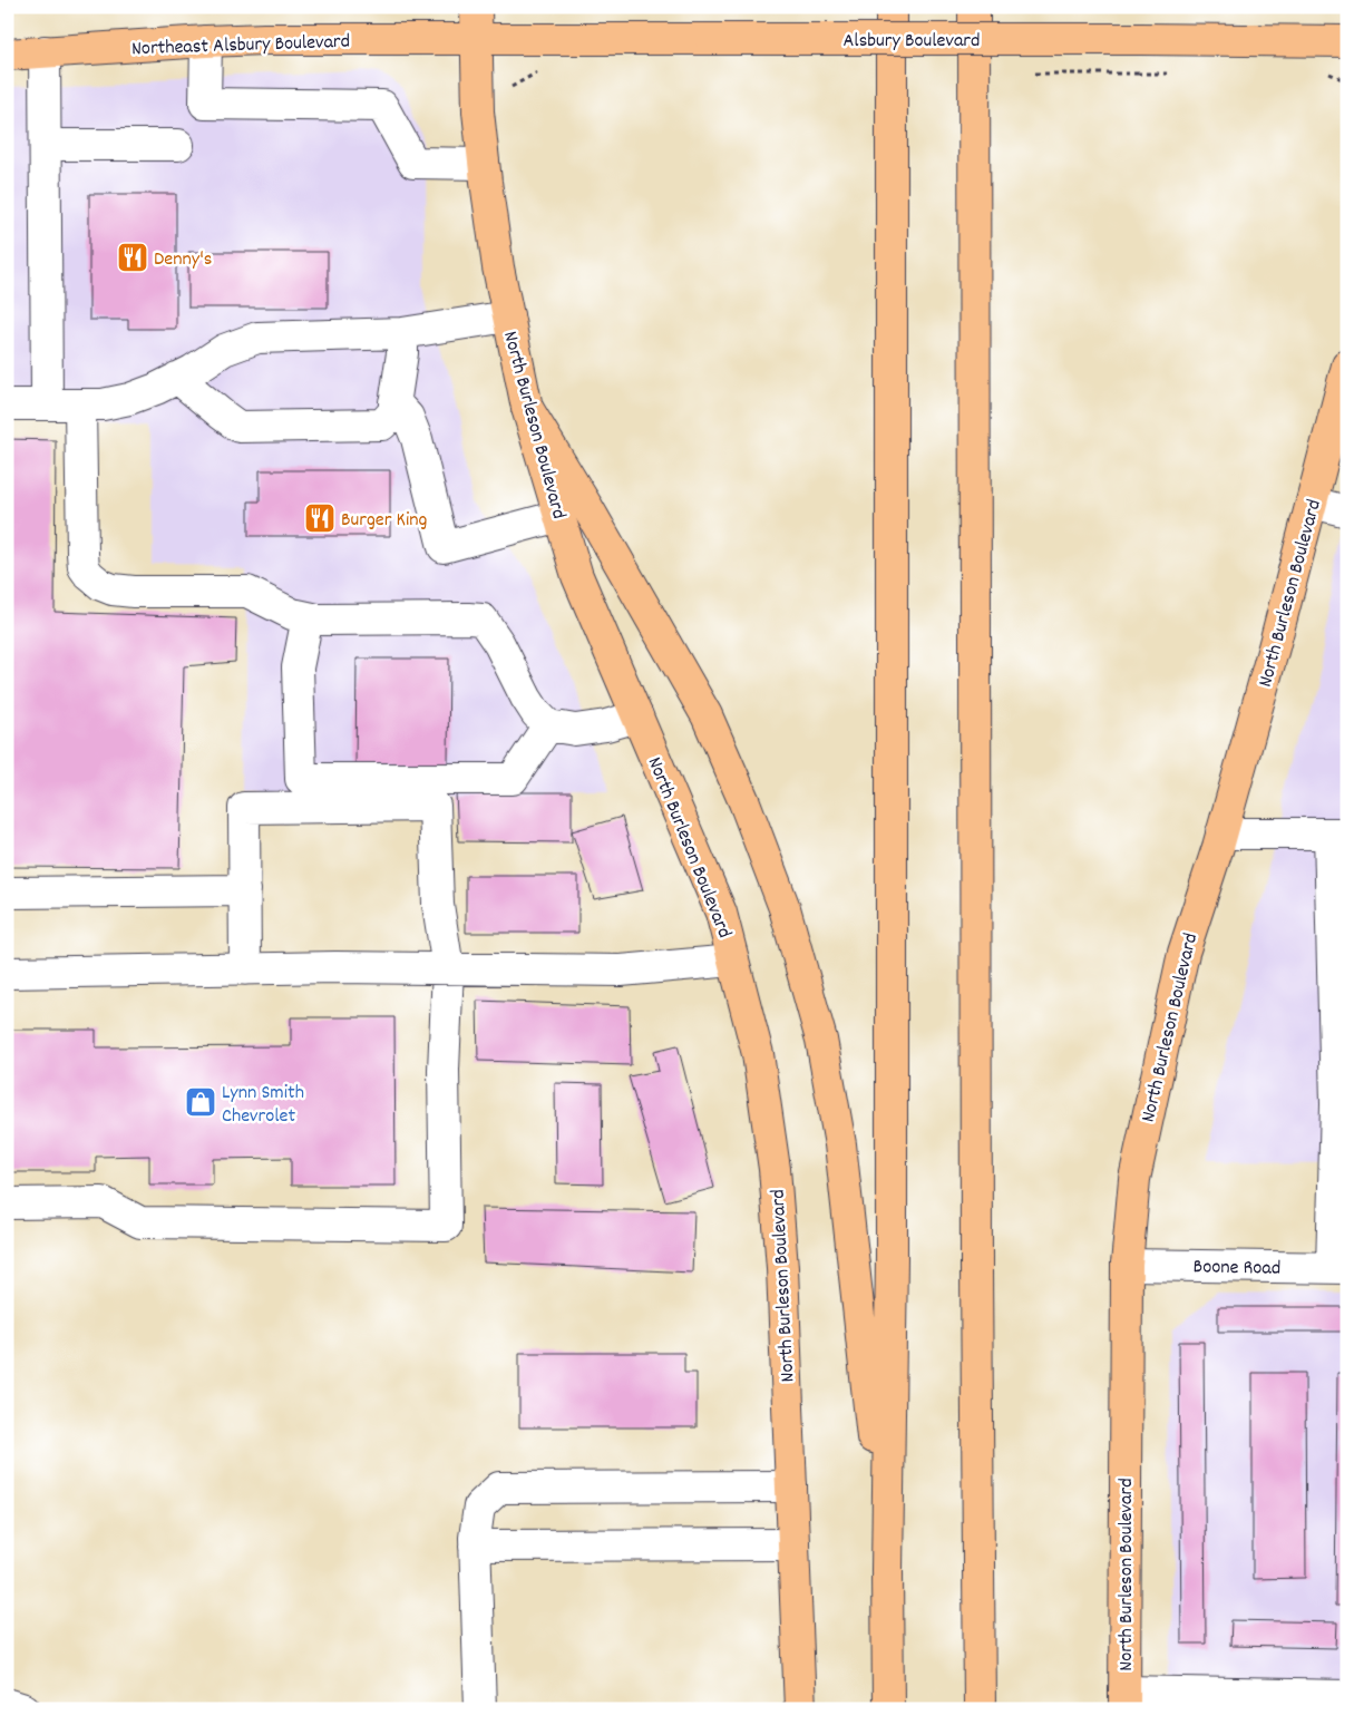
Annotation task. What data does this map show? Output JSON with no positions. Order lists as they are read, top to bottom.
{
  "streets": {
    "main road": ["Alsbury Boulevard", "Northeast Alsbury Boulevard", "North Burleson Boulevard"],
    "street": ["Boone Road"]
  },
  "crossings": [
    ["Alsbury Boulevard", "Northeast Alsbury Boulevard"],
    ["Alsbury Boulevard", "North Burleson Boulevard"],
    ["Northeast Alsbury Boulevard", "North Burleson Boulevard"],
    ["North Burleson Boulevard", "Boone Road"]
  ],
  "places": {
    "restaurant": ["Denny's", "Burger King"],
    "shop": ["Lynn Smith Chevrolet"]
  }
}
